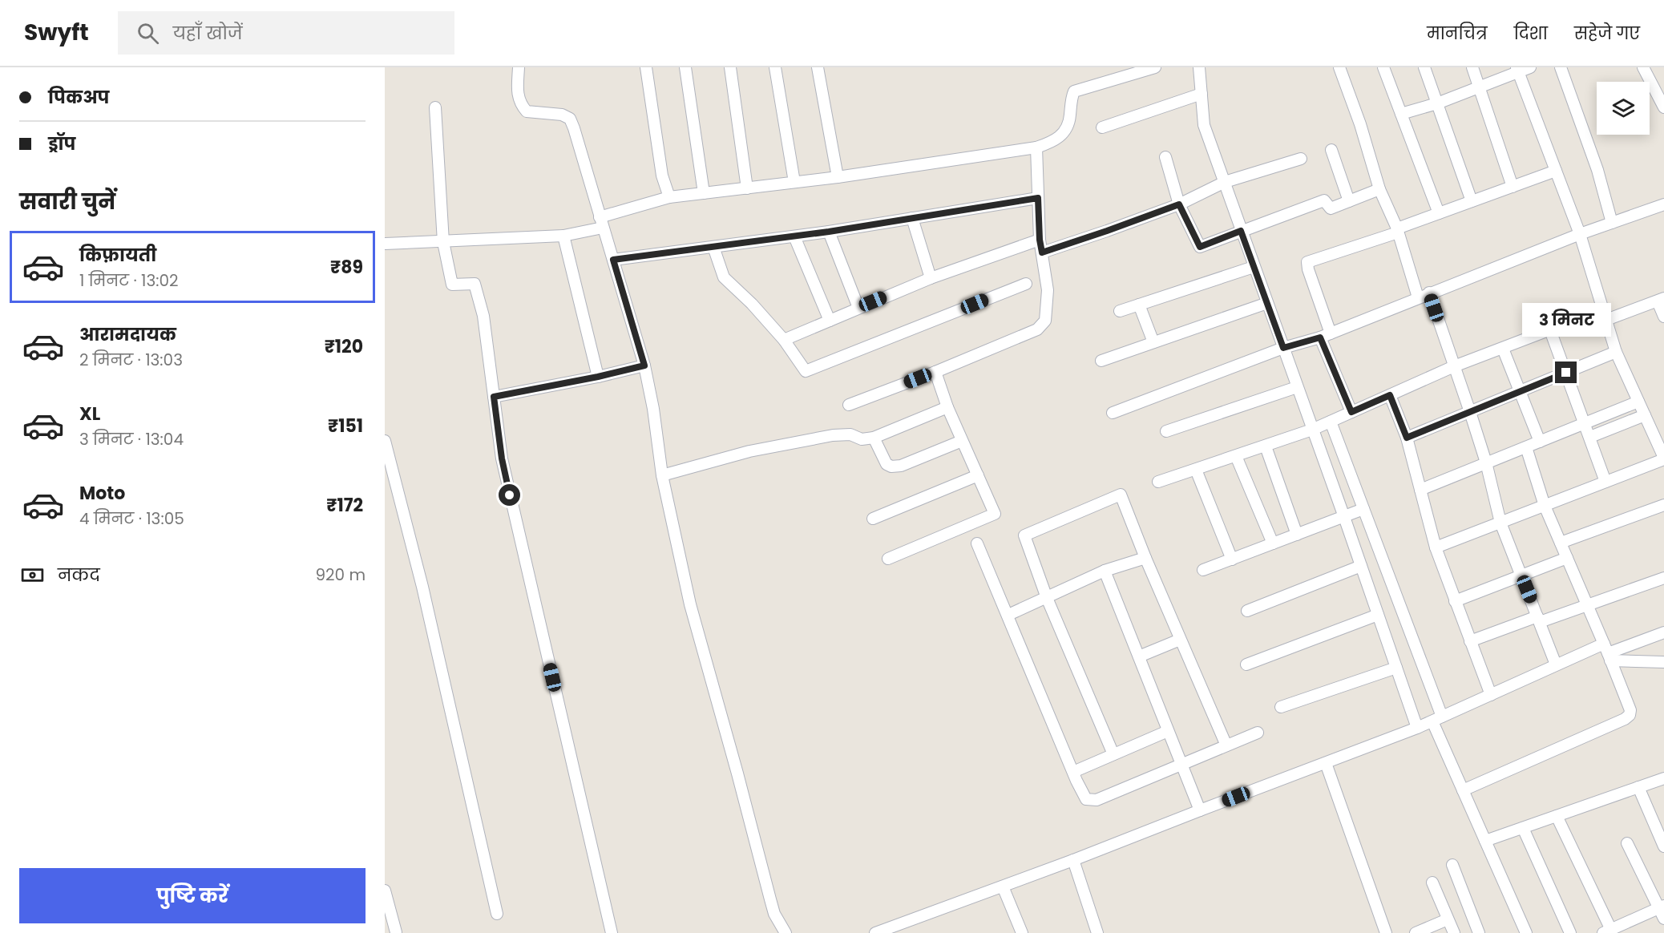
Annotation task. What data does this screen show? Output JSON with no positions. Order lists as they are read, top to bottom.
{
  "page": {
    "header": "Swyft",
    "search": "यहाँ खोजें",
    "nav": ["मानचित्र", "दिशा", "सहेजे गए"],
    "banner": ["पिकअप", "ड्रॉप"],
    "heading": "सवारी चुनें",
    "list": [
      {
        "name": "किफ़ायती",
        "note": "1 मिनट · 13:02",
        "value": "₹89"
      },
      {
        "name": "आरामदायक",
        "note": "2 मिनट · 13:03",
        "value": "₹120"
      },
      {
        "name": "XL",
        "note": "3 मिनट · 13:04",
        "value": "₹151"
      },
      {
        "name": "Moto",
        "note": "4 मिनट · 13:05",
        "value": "₹172"
      }
    ],
    "bubble": "3 मिनट",
    "pay": ["नकद", "920 m"],
    "buttons": "पुष्टि करें"
  }
}
